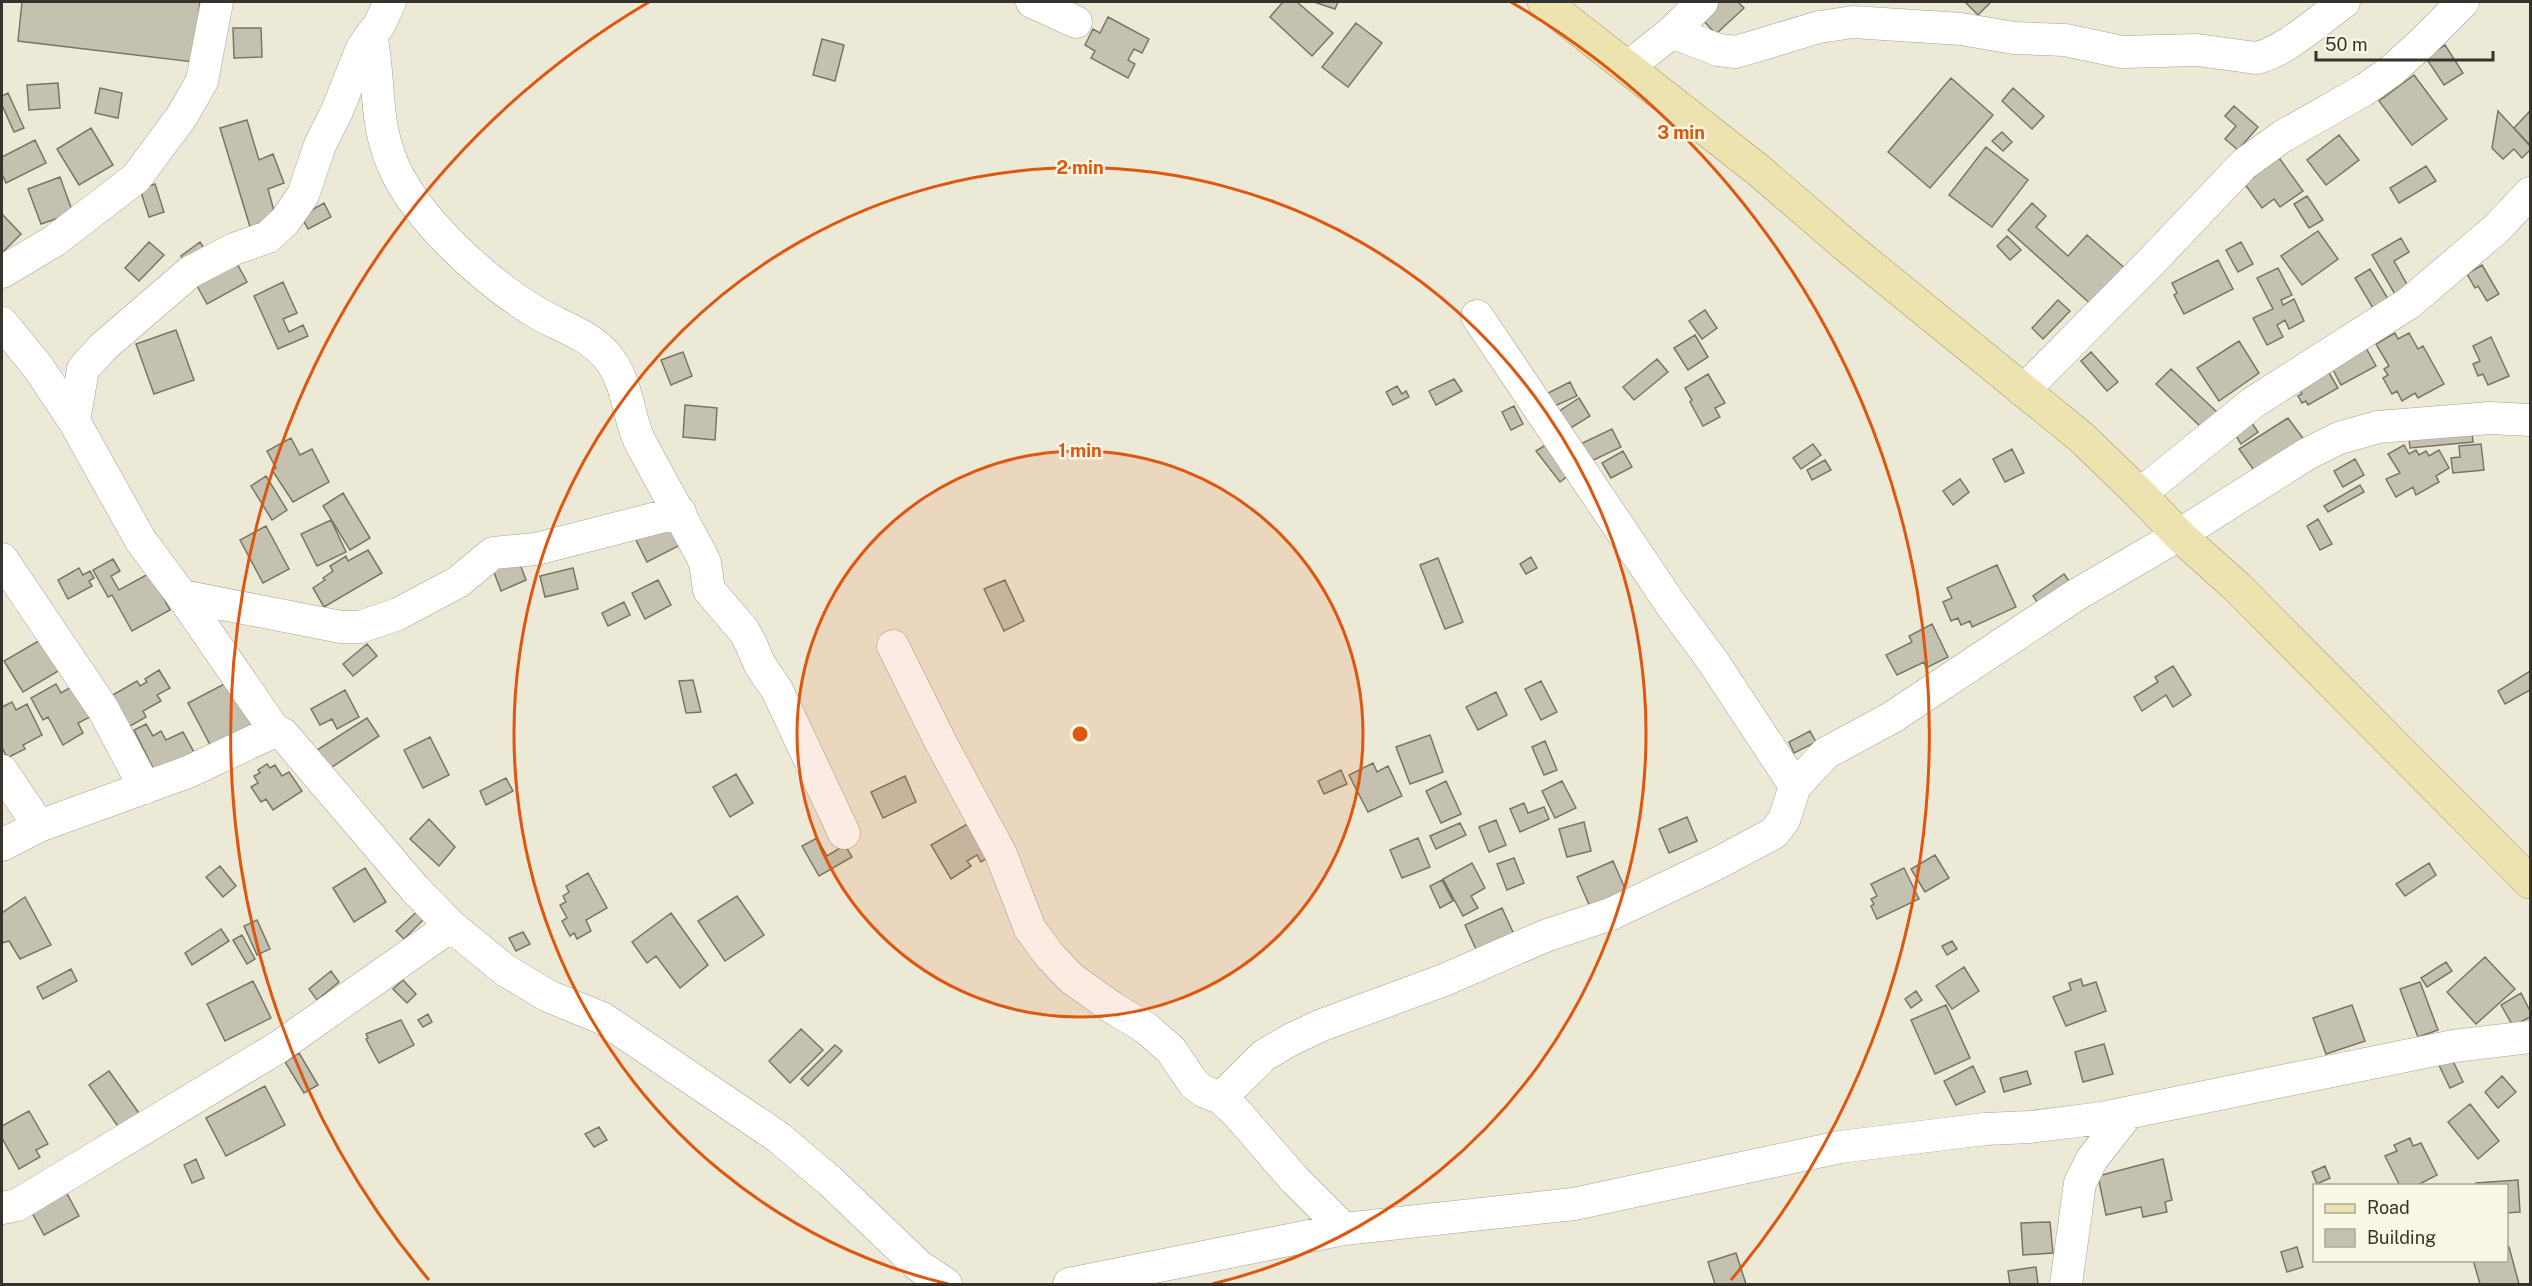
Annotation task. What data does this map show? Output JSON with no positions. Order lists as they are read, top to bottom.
{
  "legend": ["Road", "Building"],
  "scale_bar": "50 m",
  "rings": ["3 min", "2 min", "1 min"]
}
